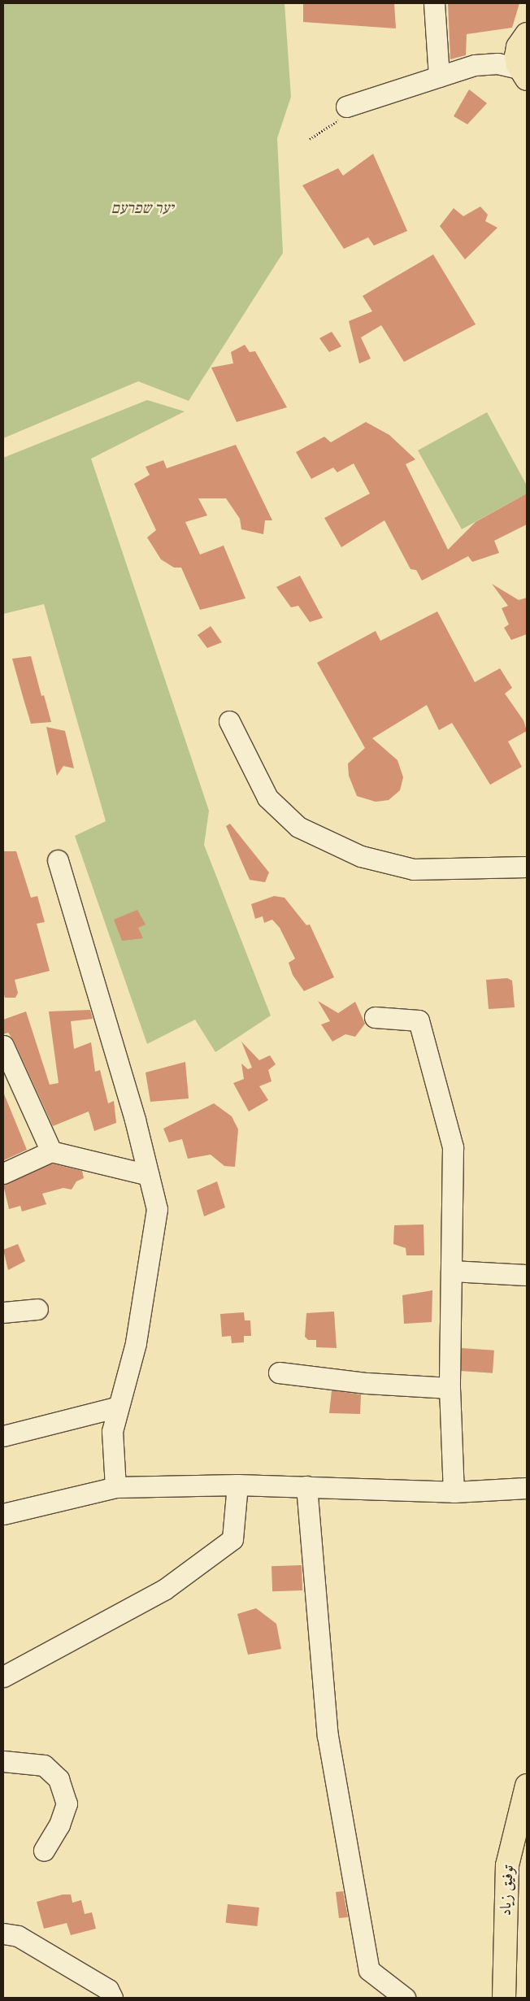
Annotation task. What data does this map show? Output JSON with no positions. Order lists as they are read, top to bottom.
{
  "streets": {
    "main road": ["توفيق زياد"]
  },
  "parks": ["יער שפרעם"]
}
